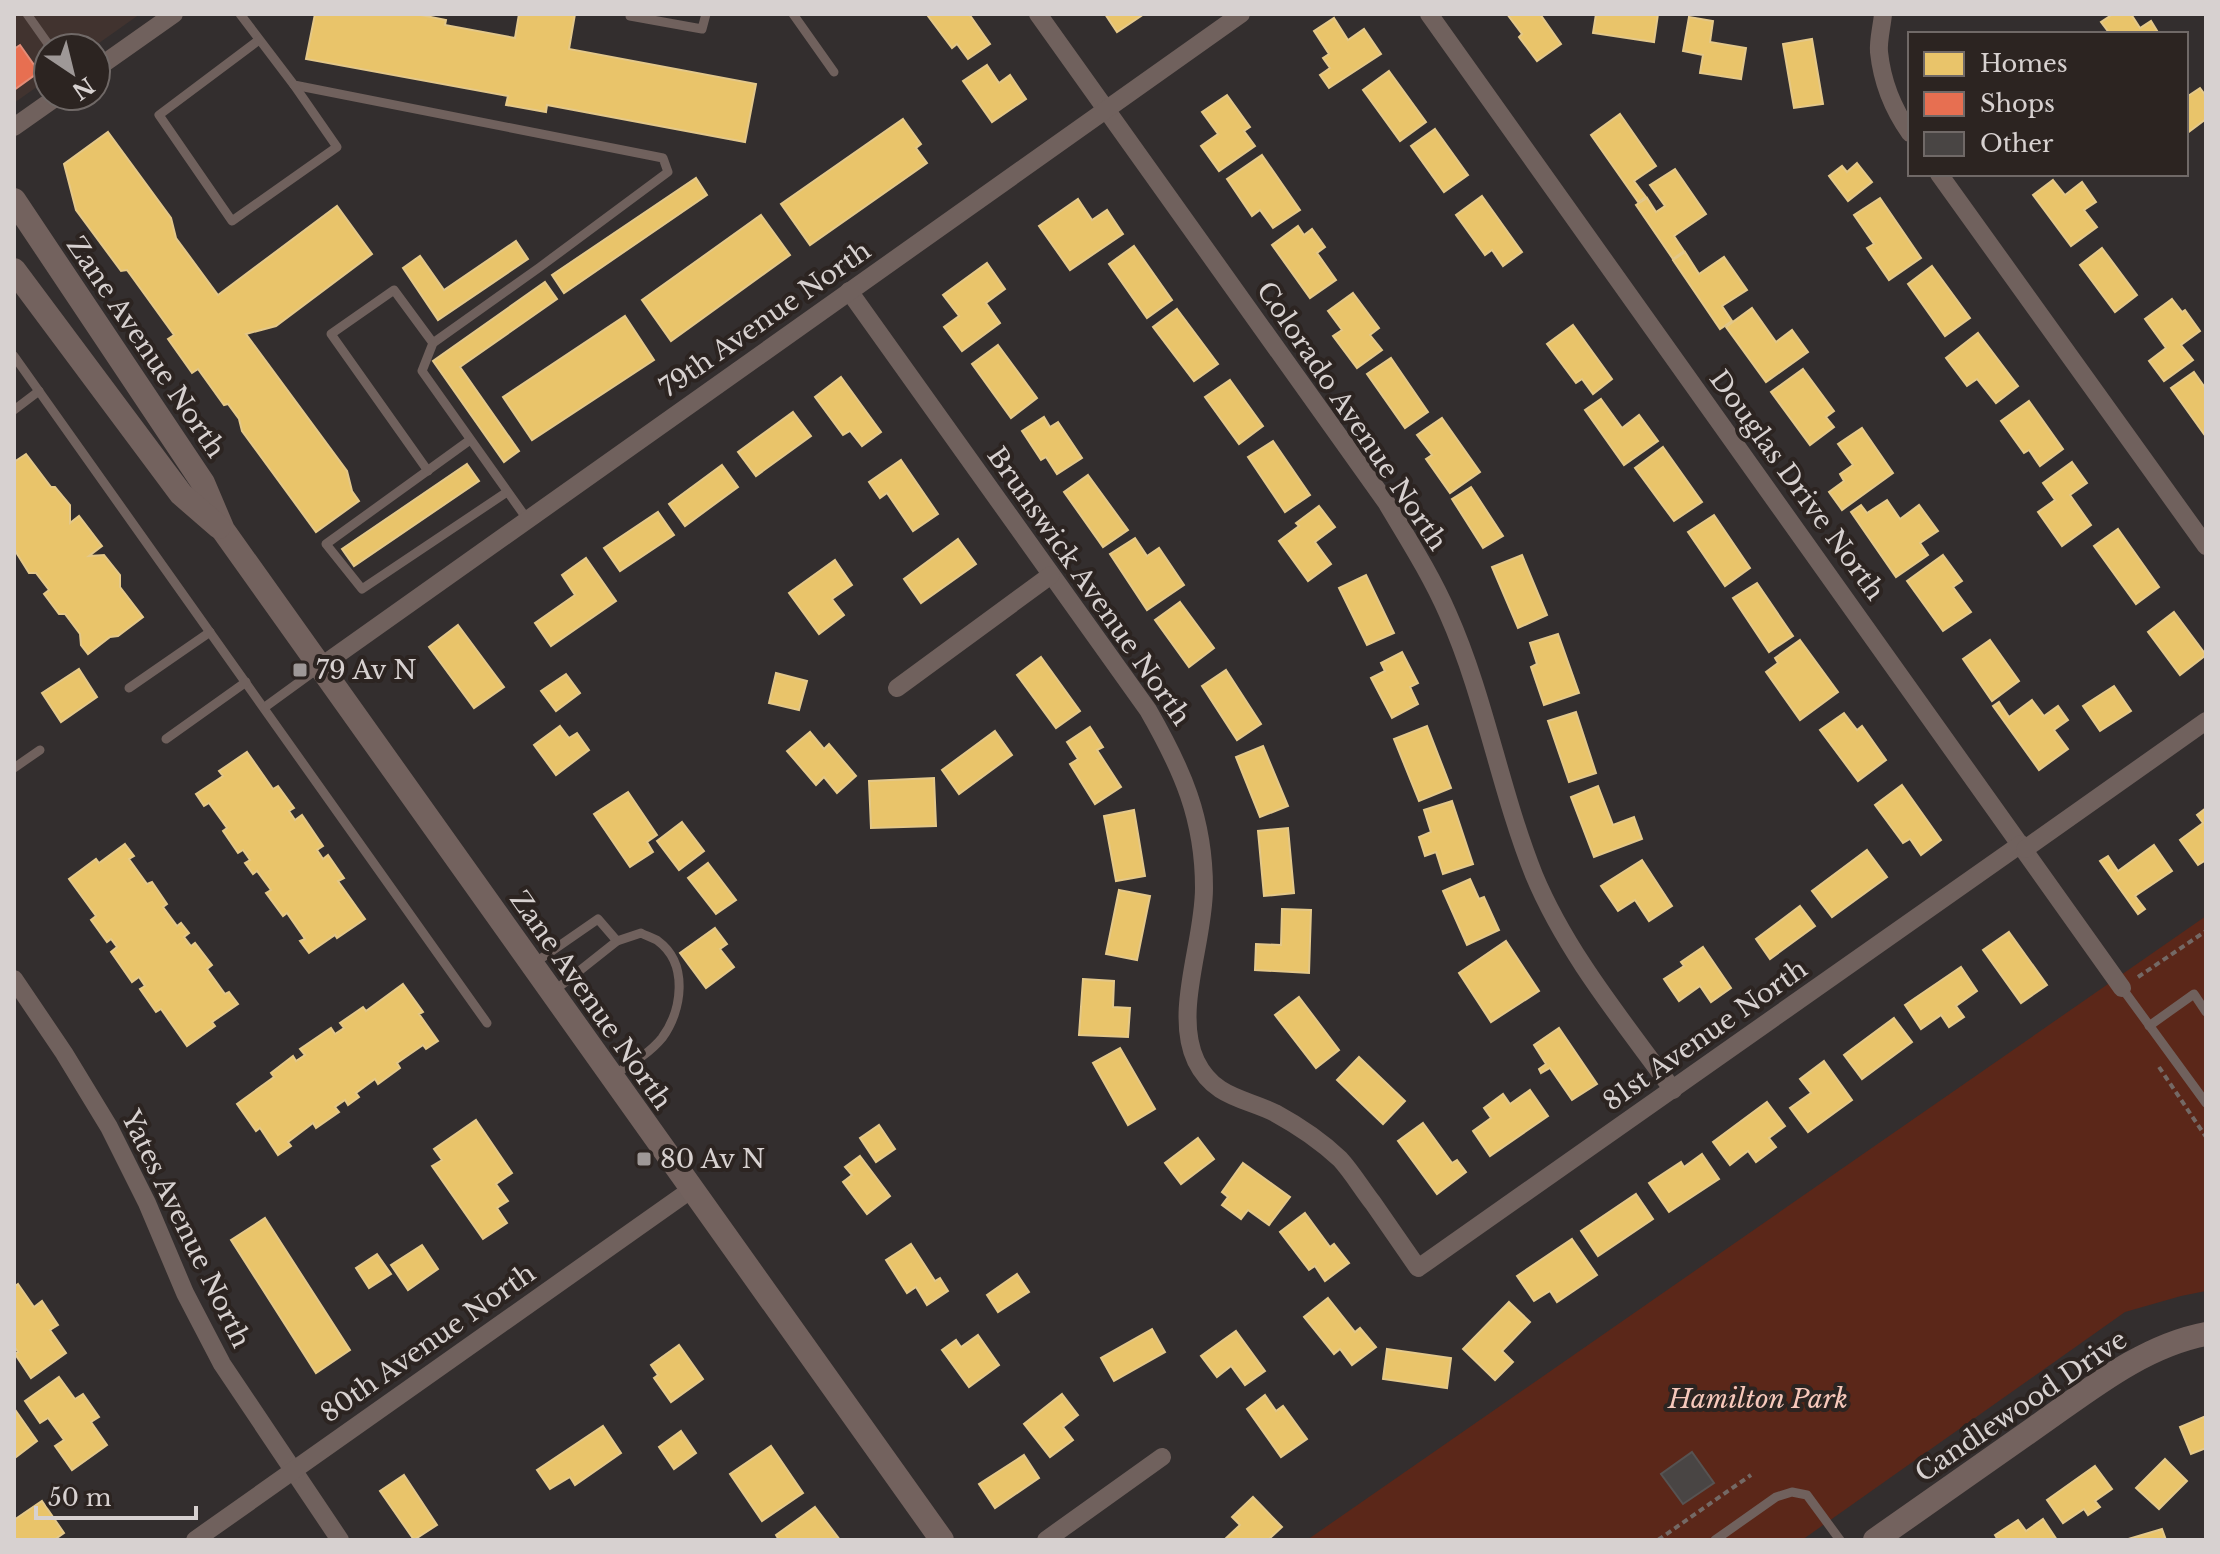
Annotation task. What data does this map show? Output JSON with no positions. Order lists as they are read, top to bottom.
{
  "streets": {
    "main road": ["Zane Avenue North", "Candlewood Drive"],
    "street": [
      "79th Avenue North",
      "Colorado Avenue North",
      "Douglas Drive North",
      "Brunswick Avenue North",
      "81st Avenue North",
      "Yates Avenue North",
      "80th Avenue North"
    ]
  },
  "crossings": [
    ["79th Avenue North", "Zane Avenue North"],
    ["79th Avenue North", "Colorado Avenue North"],
    ["79th Avenue North", "Brunswick Avenue North"],
    ["Zane Avenue North", "80th Avenue North"],
    ["Colorado Avenue North", "81st Avenue North"],
    ["Douglas Drive North", "81st Avenue North"],
    ["Brunswick Avenue North", "81st Avenue North"],
    ["Yates Avenue North", "80th Avenue North"]
  ],
  "parks": ["Hamilton Park"],
  "places": {
    "transit": ["79 Av N", "80 Av N"]
  },
  "legend": ["Homes", "Shops", "Other"],
  "scale_bar": "50 m",
  "north": "bottom right"
}
